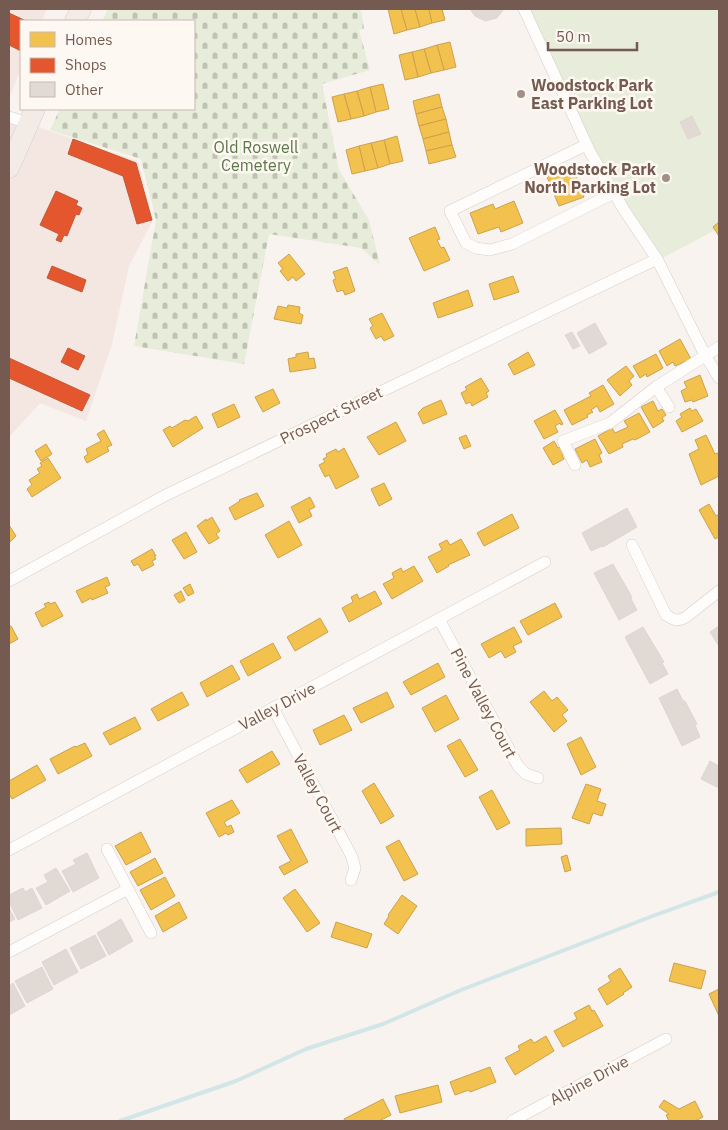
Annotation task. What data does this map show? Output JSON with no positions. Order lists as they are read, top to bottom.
{
  "streets": {
    "street": [
      "Prospect Street",
      "Pine Valley Court",
      "Valley Drive",
      "Valley Court",
      "Alpine Drive"
    ]
  },
  "crossings": [
    ["Pine Valley Court", "Valley Drive"],
    ["Valley Drive", "Valley Court"]
  ],
  "parks": ["Old Roswell Cemetery"],
  "places": ["Woodstock Park East Parking Lot", "Woodstock Park North Parking Lot"],
  "legend": ["Homes", "Shops", "Other"],
  "scale_bar": "50 m"
}
